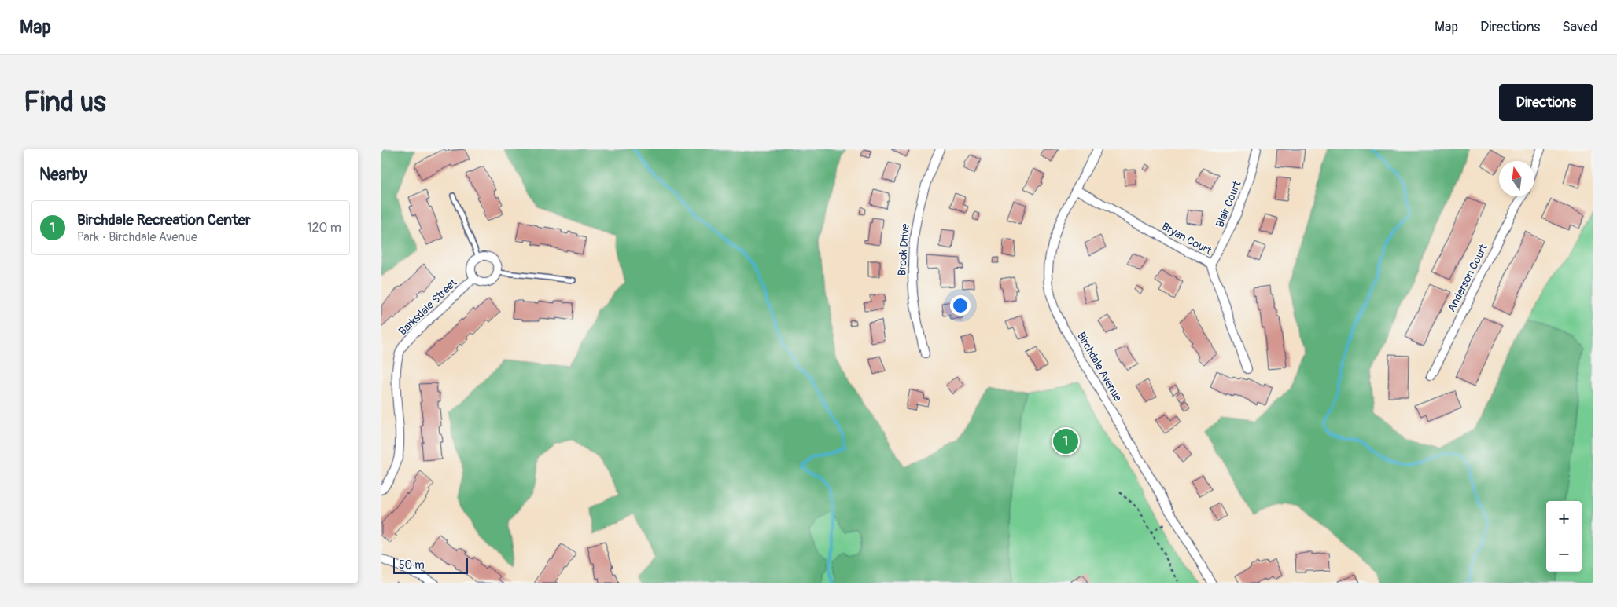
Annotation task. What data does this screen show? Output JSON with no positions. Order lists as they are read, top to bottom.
{
  "streets": {
    "street": [
      "Blair Court",
      "Bryan Court",
      "Brook Drive",
      "Anderson Court",
      "Barksdale Street",
      "Birchdale Avenue"
    ]
  },
  "crossings": [
    ["Blair Court", "Bryan Court"],
    ["Bryan Court", "Birchdale Avenue"]
  ],
  "scale_bar": "50 m",
  "north": "top",
  "page": {
    "header": "Map",
    "nav": ["Map", "Directions", "Saved"],
    "buttons": "Directions",
    "title": "Find us",
    "heading": "Nearby",
    "list": [
      {
        "mark": "1",
        "name": "Birchdale Recreation Center",
        "note": "Park · Birchdale Avenue",
        "value": "120 m"
      }
    ],
    "pins": "1",
    "map_buttons": ["+", "−"],
    "scale": "50 m"
  }
}
